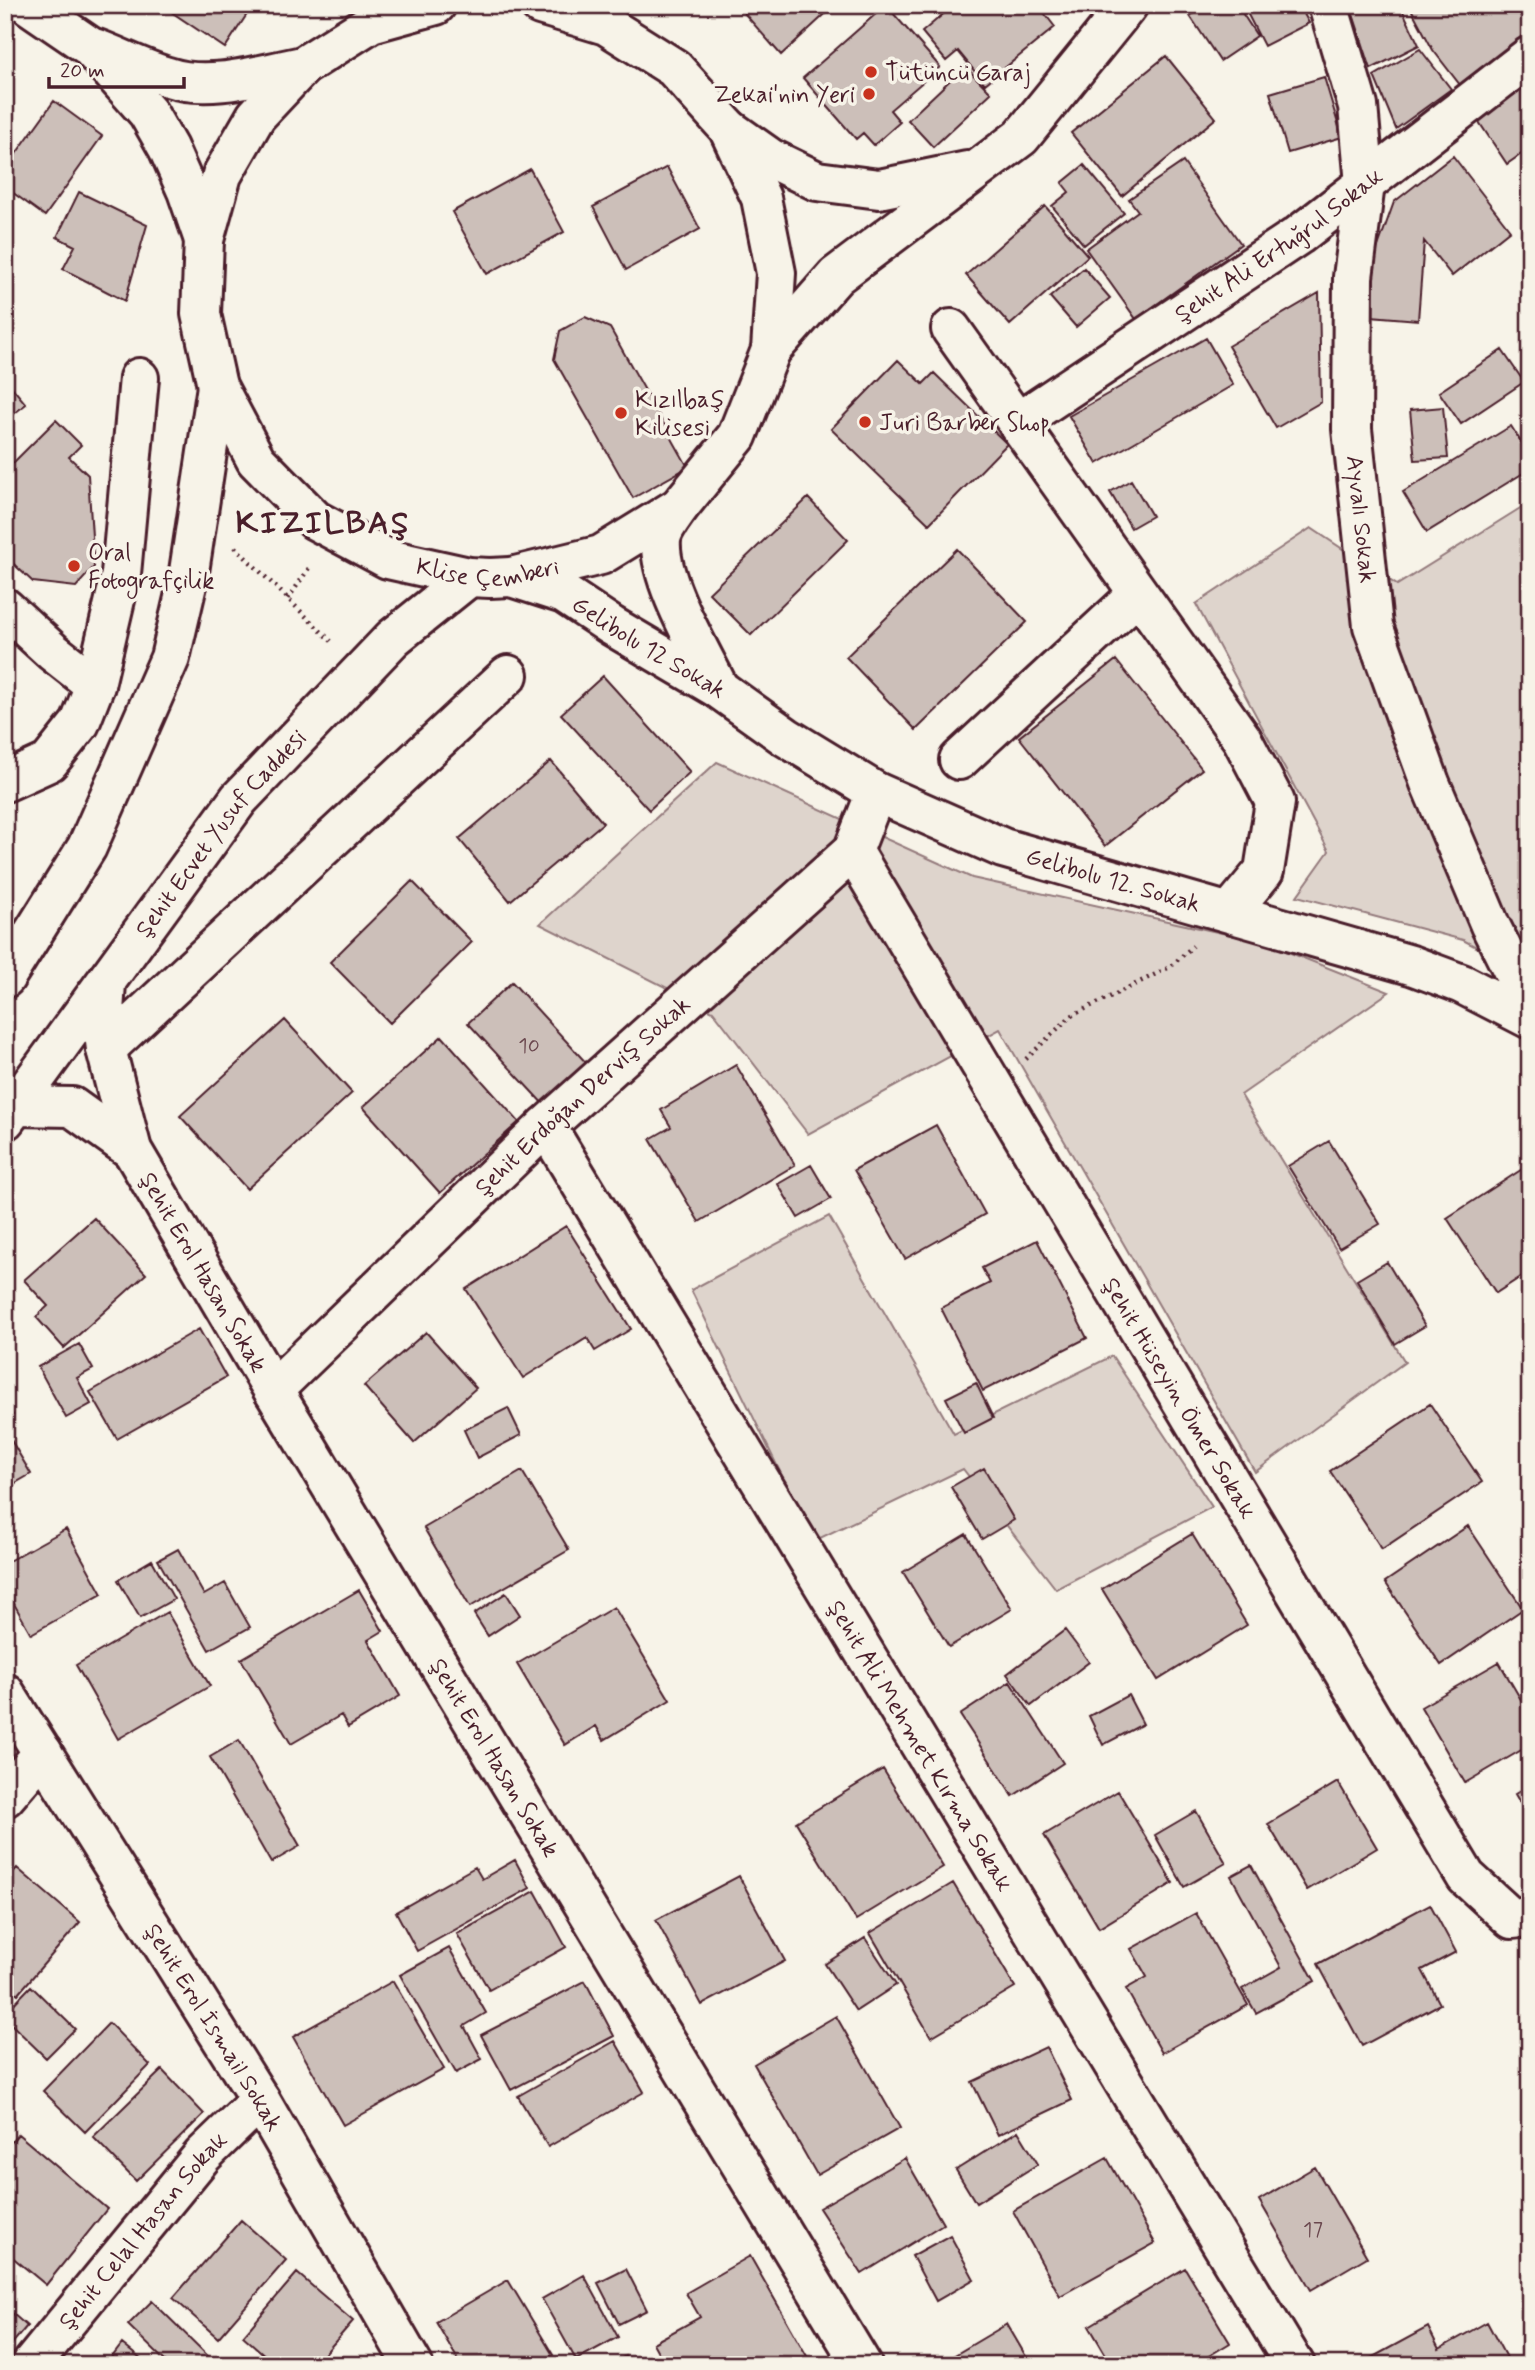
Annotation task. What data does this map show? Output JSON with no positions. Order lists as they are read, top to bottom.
{
  "streets": {
    "street": [
      "Şehit Ali Ertuğrul Sokak",
      "Ayvalı Sokak",
      "Klise Çemberi",
      "Gelibolu 12 Sokak",
      "Şehit Ecvet Yusuf Caddesi",
      "Gelibolu 12. Sokak",
      "Şehit Erdoğan Derviş Sokak",
      "Şehit Erol Hasan Sokak",
      "Şehit Hüseyin Ömer Sokak",
      "Şehit Ali Mehmet Kırma Sokak",
      "Şehit Erol İsmail Sokak",
      "Şehit Celal Hasan Sokak"
    ]
  },
  "crossings": [
    ["Şehit Ali Ertuğrul Sokak", "Ayvalı Sokak"],
    ["Klise Çemberi", "Gelibolu 12 Sokak"],
    ["Klise Çemberi", "Şehit Ecvet Yusuf Caddesi"],
    ["Gelibolu 12 Sokak", "Gelibolu 12. Sokak"],
    ["Şehit Ecvet Yusuf Caddesi", "Şehit Erol Hasan Sokak"],
    ["Gelibolu 12. Sokak", "Şehit Erdoğan Derviş Sokak"],
    ["Şehit Erdoğan Derviş Sokak", "Şehit Erol Hasan Sokak"],
    ["Şehit Erdoğan Derviş Sokak", "Şehit Hüseyin Ömer Sokak"],
    ["Şehit Erdoğan Derviş Sokak", "Şehit Ali Mehmet Kırma Sokak"],
    ["Şehit Erol İsmail Sokak", "Şehit Celal Hasan Sokak"]
  ],
  "districts": ["KIZILBAŞ"],
  "places": [
    "Tütüncü Garaj",
    "Zekai'nin Yeri",
    "Kızılbaş Kilisesi",
    "Juri Barber Shop",
    "Oral Fotografçilik"
  ],
  "house_numbers": ["10", "17"],
  "scale_bar": "20 m"
}
